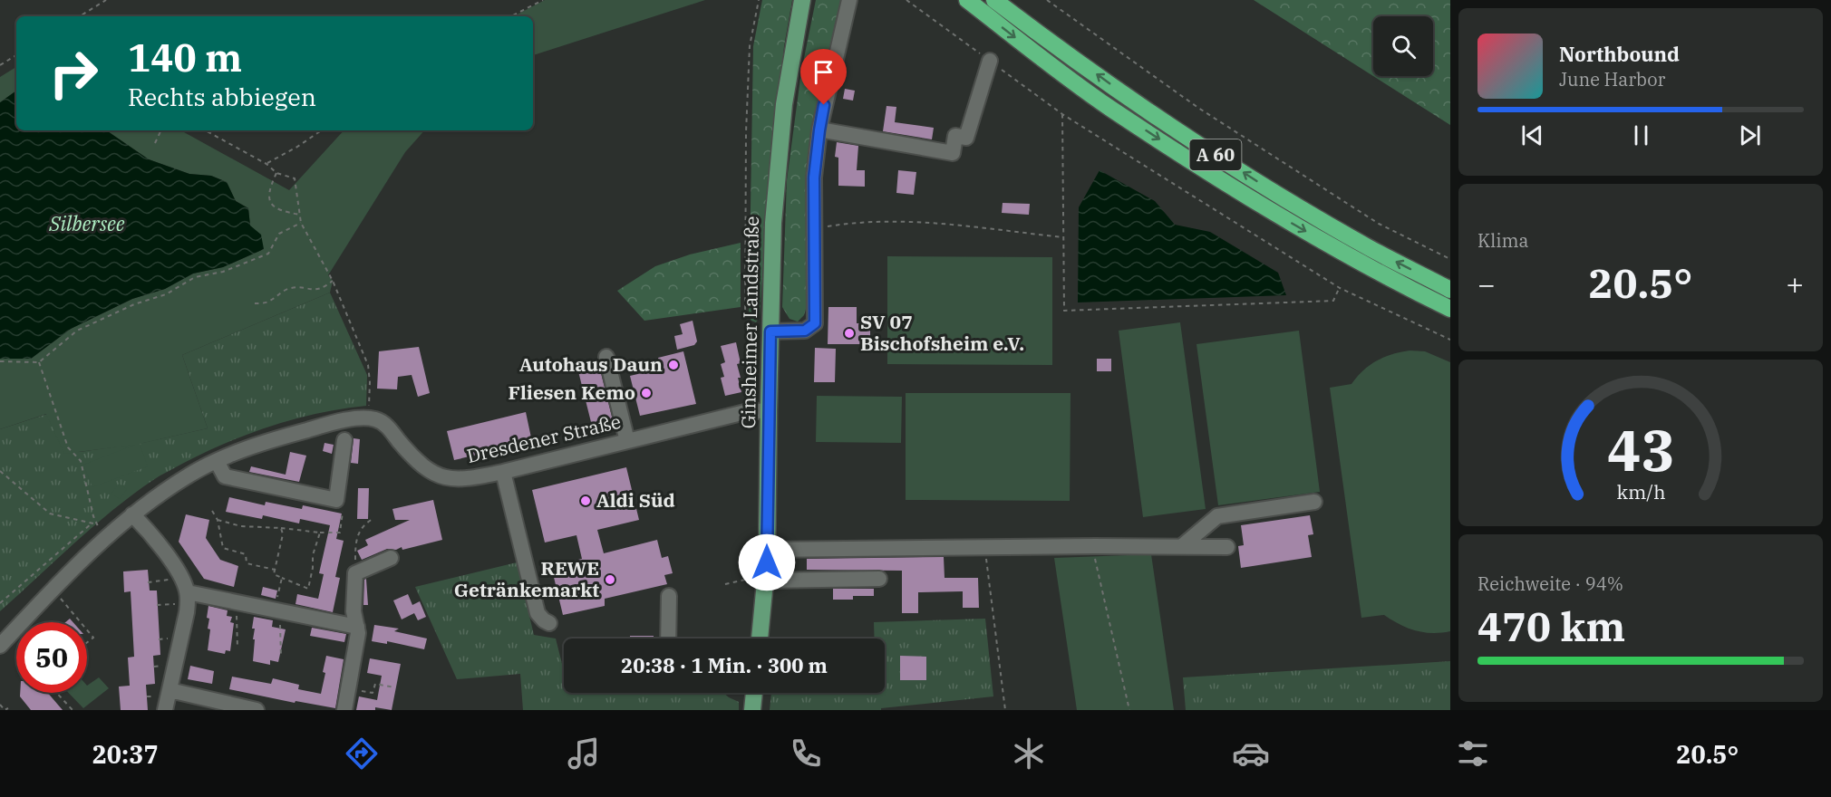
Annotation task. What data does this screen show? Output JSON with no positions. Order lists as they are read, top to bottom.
{
  "streets": {
    "highway": ["A 60"],
    "main road": ["Ginsheimer Landstraße"],
    "street": ["Dresdener Straße"]
  },
  "crossings": [
    ["Ginsheimer Landstraße", "Dresdener Straße"]
  ],
  "water": ["Silbersee"],
  "places": [
    "SV 07 Bischofsheim e.V.",
    "Autohaus Daun",
    "Fliesen Kemo",
    "Aldi Süd",
    "REWE Getränkemarkt"
  ],
  "page": {
    "turn": ["140 m", "Rechts abbiegen"],
    "song": ["Northbound", "June Harbor"],
    "tile": [
      "Klima",
      ["Reichweite · 94%", "470 km"]
    ],
    "heat": ["−", "20.5°", "+"],
    "limit": "50",
    "trip": "20:38 · 1 Min. · 300 m",
    "tabs": ["20:37", "20.5°"],
    "gauge": ["43", "km/h"]
  }
}
